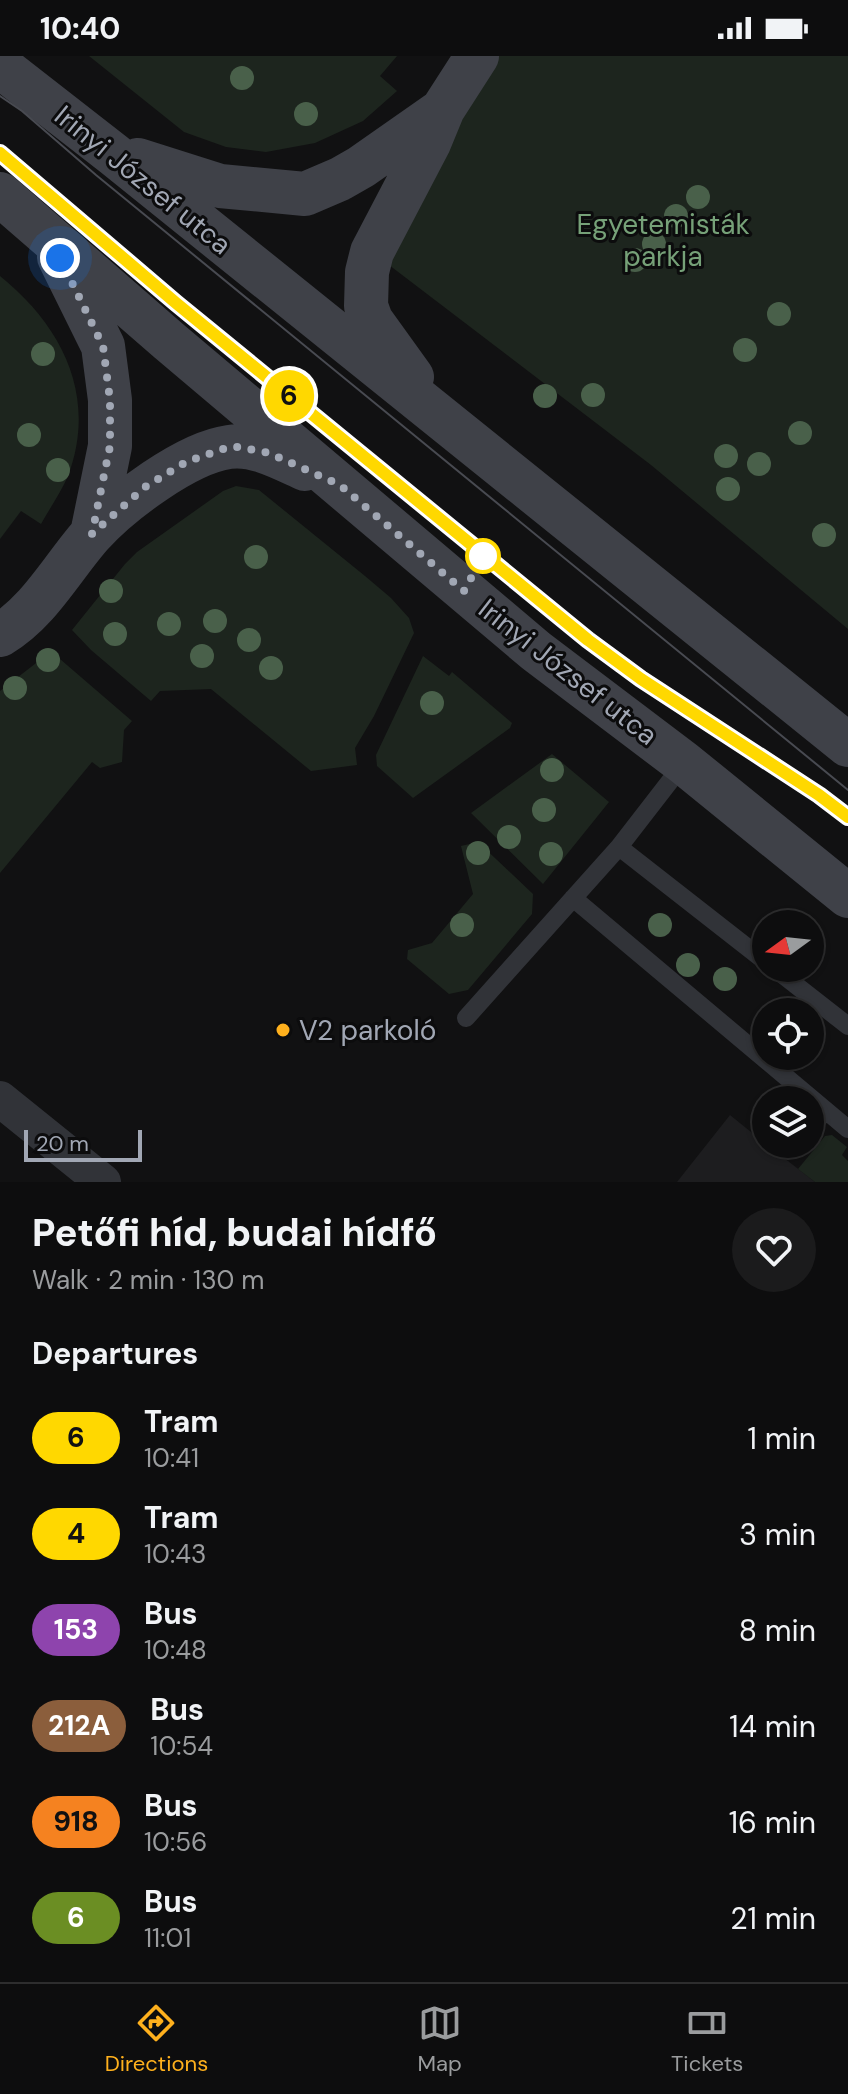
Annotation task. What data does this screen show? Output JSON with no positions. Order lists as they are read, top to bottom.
{
  "streets": {
    "main road": ["Irinyi József utca"]
  },
  "parks": ["Egyetemisták parkja"],
  "places": ["V2 parkoló"],
  "lines": ["tram line 6"],
  "scale_bar": "20 m",
  "north": "left",
  "page": {
    "status": "10:40",
    "on_map": "6",
    "scale": "20 m",
    "heading": [
      ["Petőfi híd, budai hídfő", "Walk · 2 min · 130 m"],
      "Departures"
    ],
    "list": [
      {
        "mark": "6",
        "name": "Tram",
        "note": "10:41",
        "value": "1 min"
      },
      {
        "mark": "4",
        "name": "Tram",
        "note": "10:43",
        "value": "3 min"
      },
      {
        "mark": "153",
        "name": "Bus",
        "note": "10:48",
        "value": "8 min"
      },
      {
        "mark": "212A",
        "name": "Bus",
        "note": "10:54",
        "value": "14 min"
      },
      {
        "mark": "918",
        "name": "Bus",
        "note": "10:56",
        "value": "16 min"
      },
      {
        "mark": "6",
        "name": "Bus",
        "note": "11:01",
        "value": "21 min"
      }
    ],
    "tabs": ["Directions", "Map", "Tickets"]
  }
}
